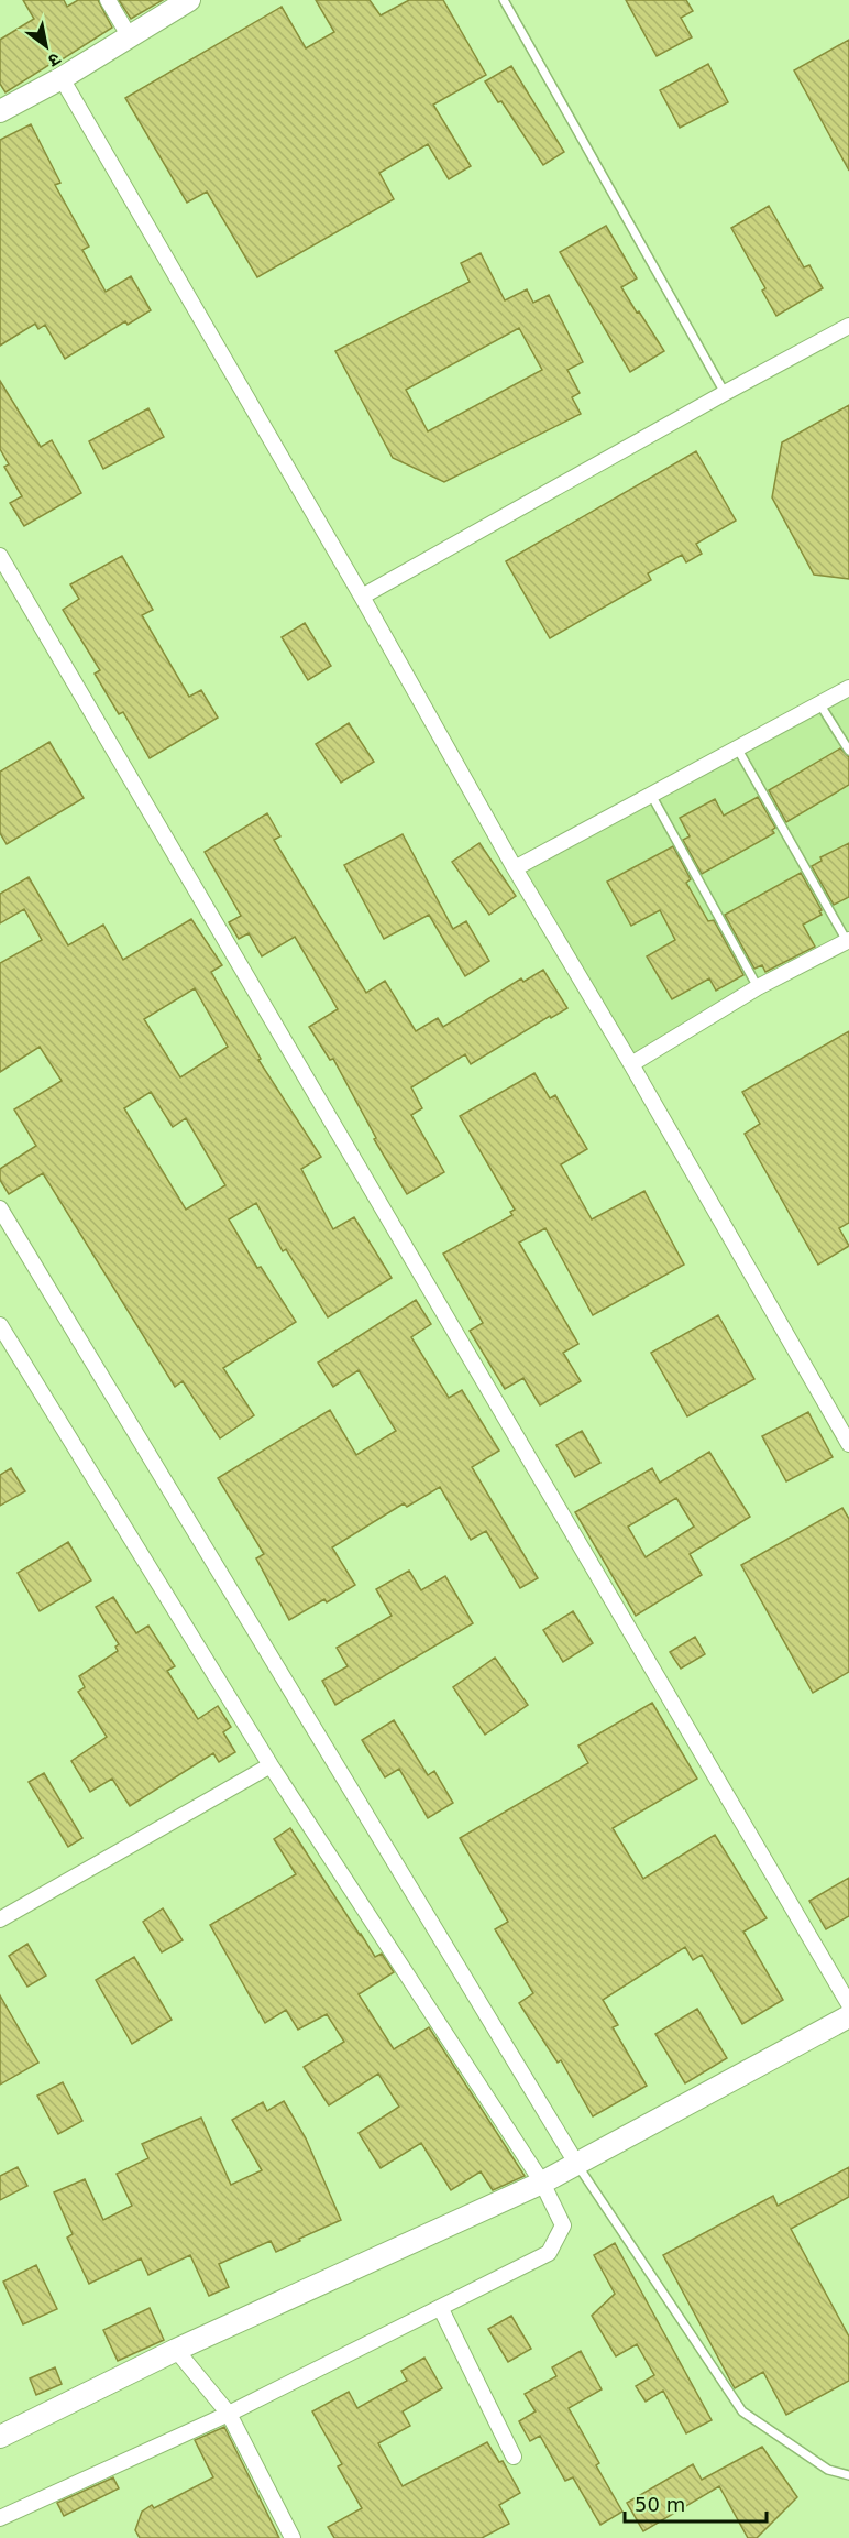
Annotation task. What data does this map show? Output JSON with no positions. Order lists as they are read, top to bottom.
{
  "scale_bar": "50 m",
  "north": "bottom right"
}
